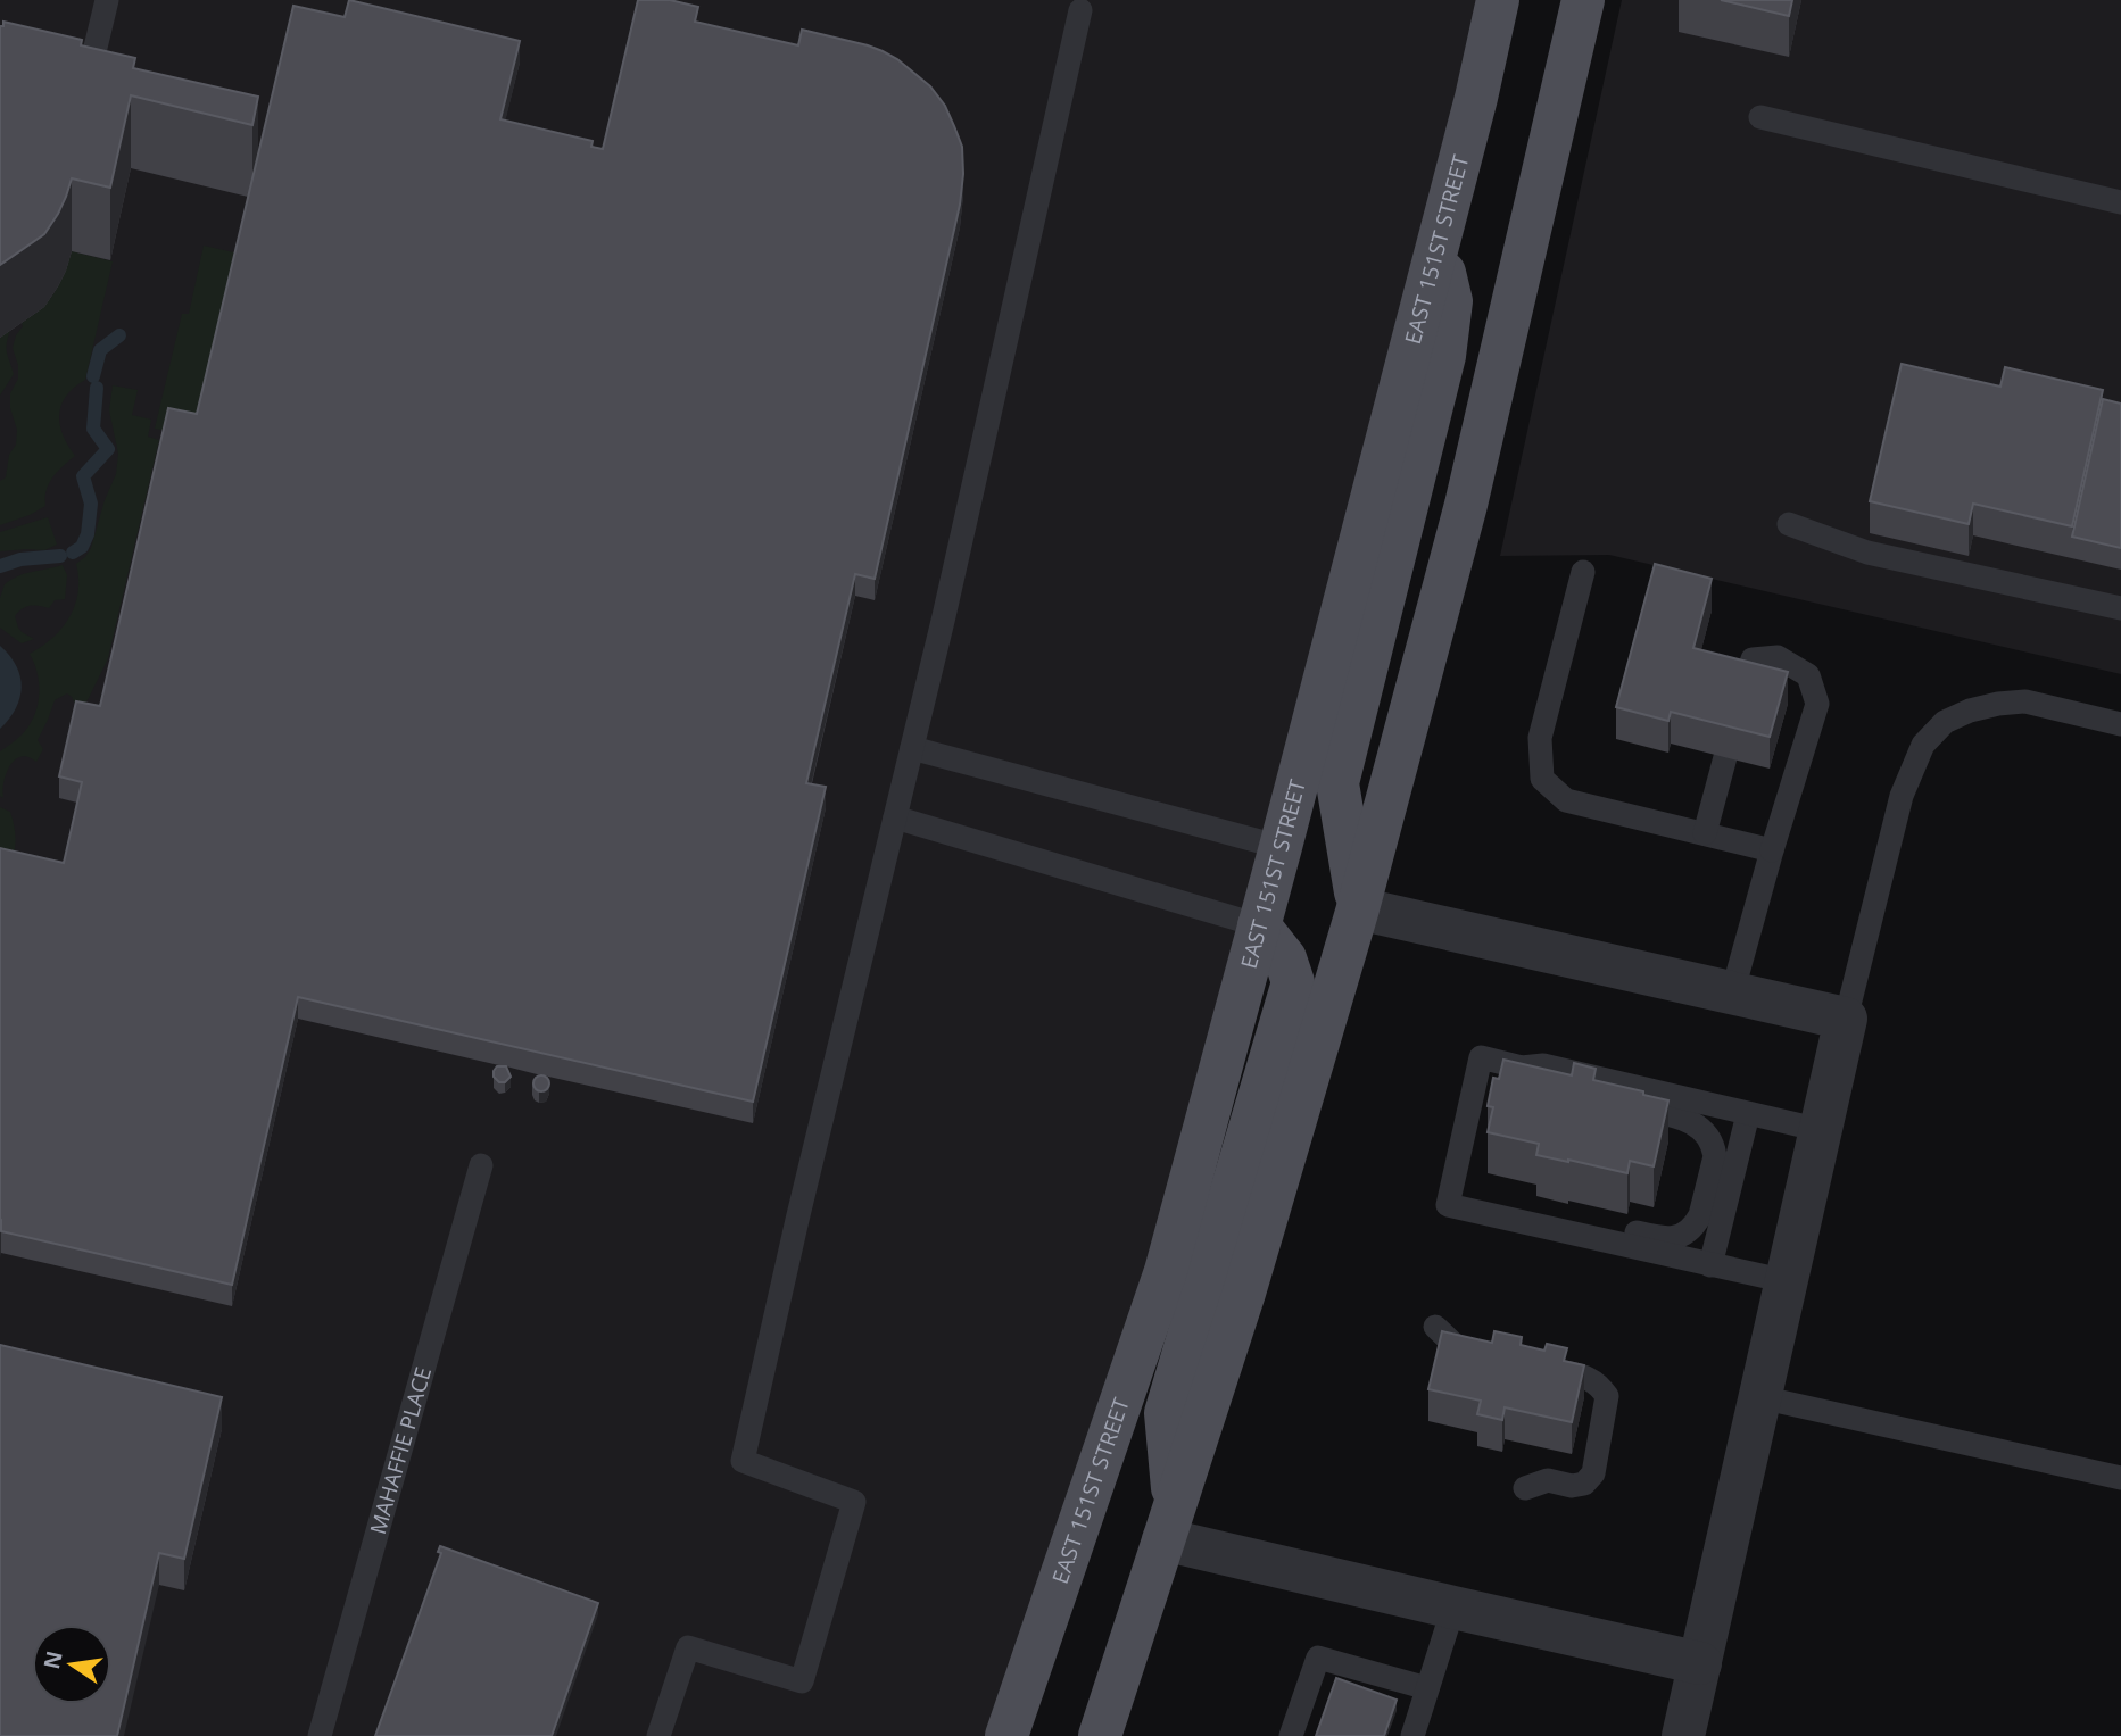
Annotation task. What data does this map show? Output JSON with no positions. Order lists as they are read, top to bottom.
{
  "streets": {
    "main road": ["EAST 151ST STREET"],
    "lane": ["MAHAFFIE PLACE"]
  },
  "north": "left"
}
